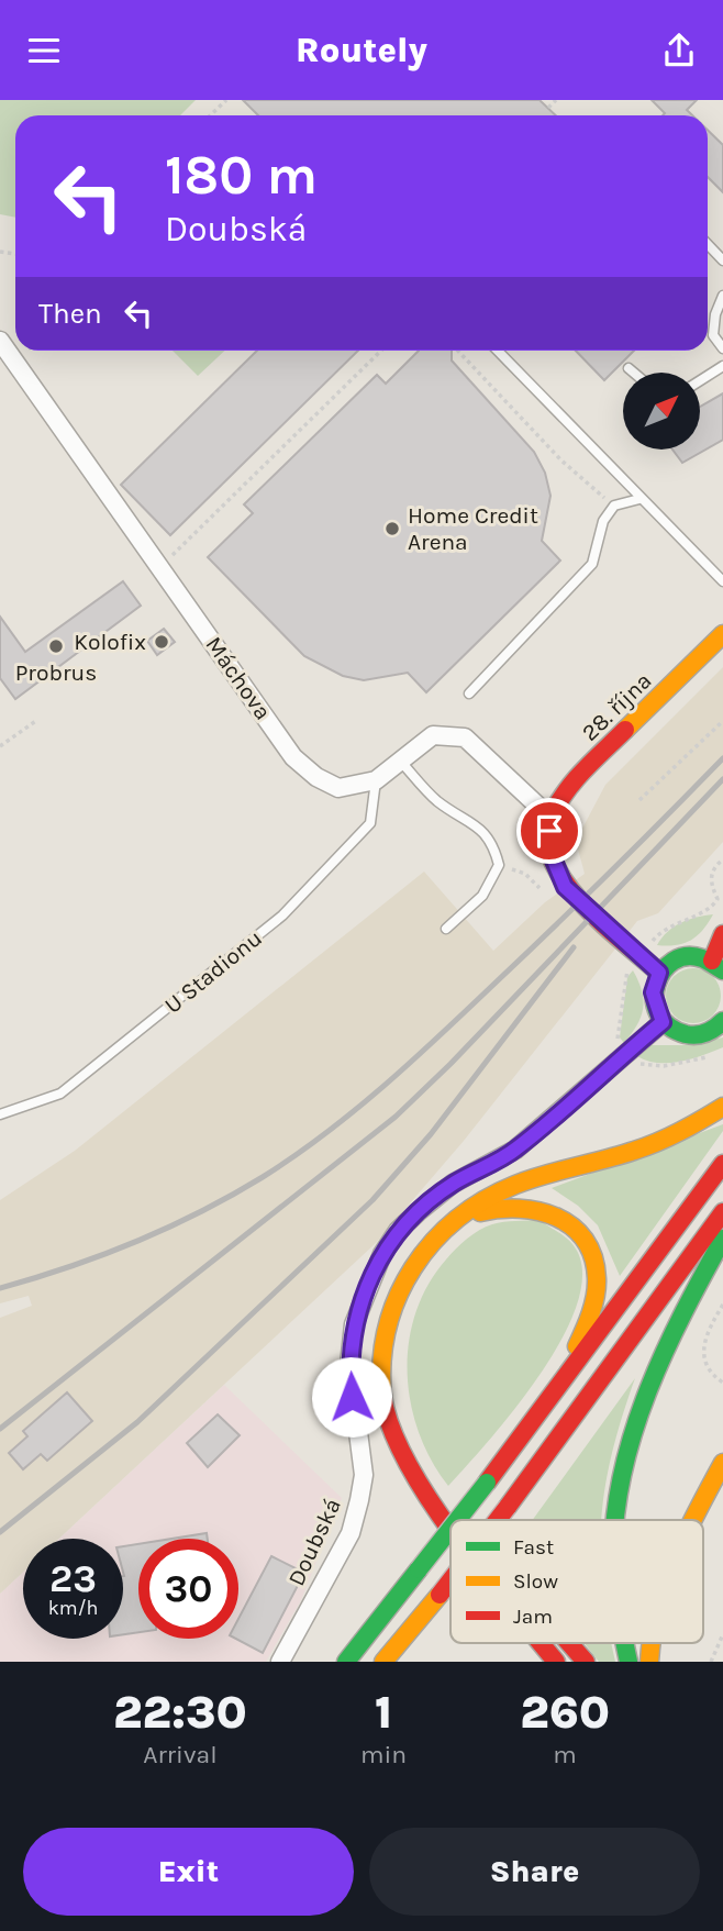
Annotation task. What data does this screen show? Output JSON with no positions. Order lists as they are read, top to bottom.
{
  "streets": {
    "main road": ["28. října"],
    "street": ["Máchova", "Doubská"],
    "lane": ["U Stadionu"]
  },
  "crossings": [
    ["Máchova", "28. října"],
    ["Máchova", "U Stadionu"]
  ],
  "places": ["Home Credit Arena", "Kolofix", "Probrus"],
  "legend": ["Fast", "Slow", "Jam"],
  "north": "top right",
  "page": {
    "header": "Routely",
    "turn": ["180 m", "Doubská"],
    "then": "Then",
    "speed": "23 km/h",
    "limit": "30",
    "eta": [
      "22:30",
      "Arrival",
      "1",
      "min",
      "260",
      "m"
    ],
    "buttons": ["Exit", "Share"]
  }
}
